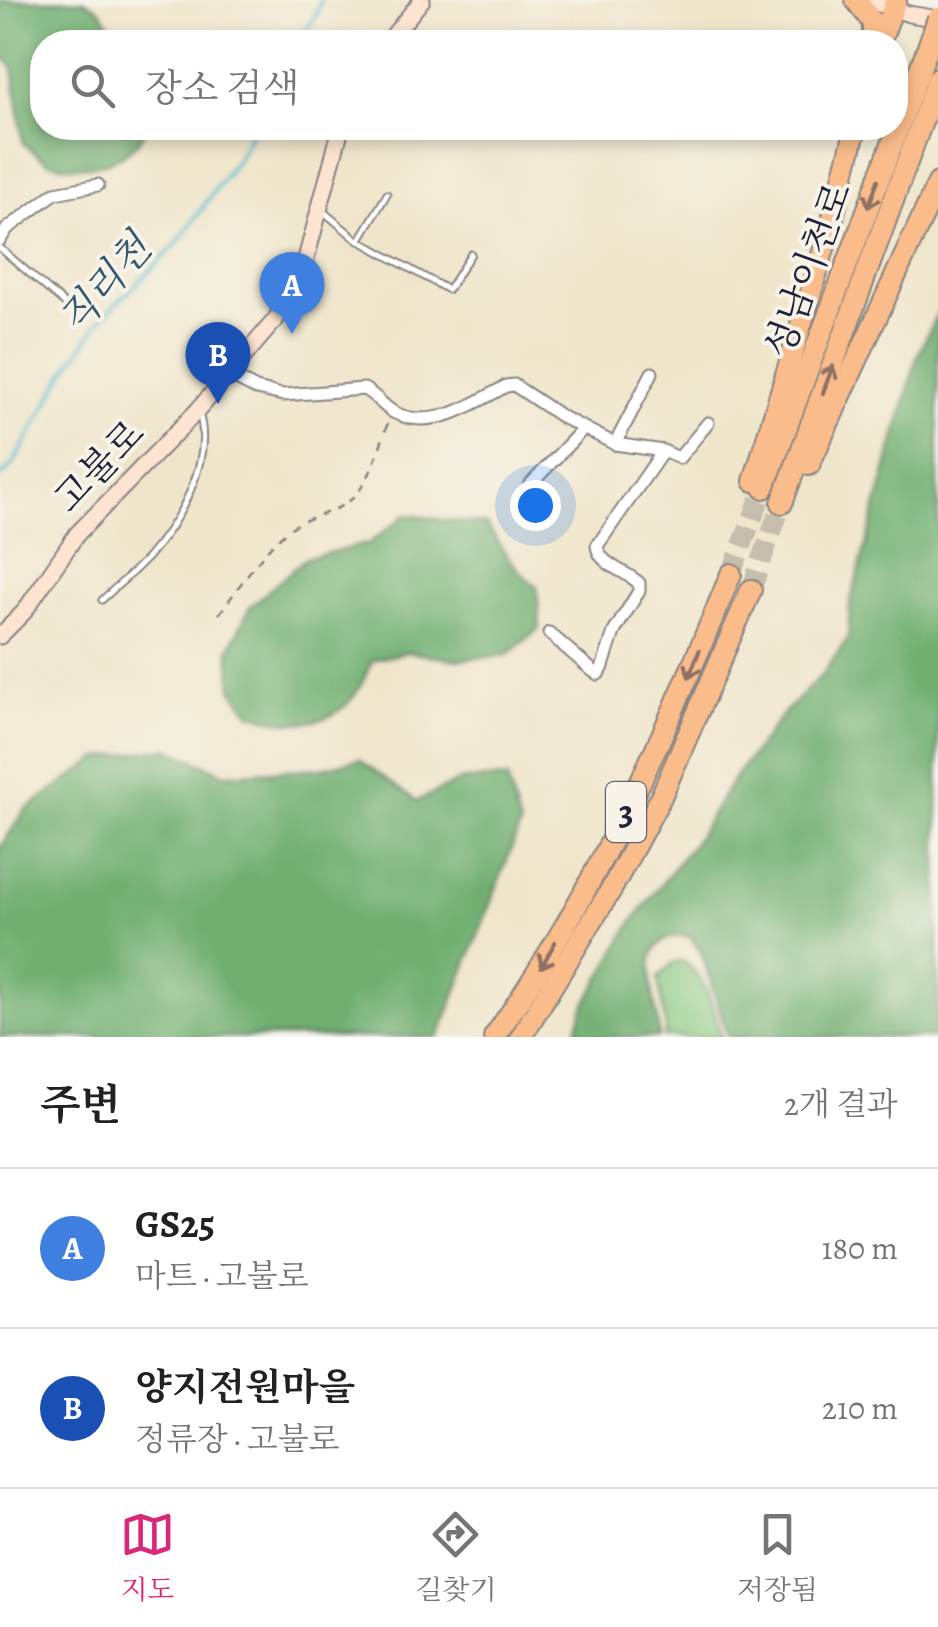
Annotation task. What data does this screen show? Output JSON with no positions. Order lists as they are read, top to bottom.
{
  "streets": {
    "highway": ["성남이천로", "3"],
    "street": ["고불로"]
  },
  "water": ["직리천"],
  "page": {
    "search": "장소 검색",
    "pins": ["A", "B"],
    "heading": ["주변", "2개 결과"],
    "list": [
      {
        "mark": "A",
        "name": "GS25",
        "note": "마트 · 고불로",
        "value": "180 m"
      },
      {
        "mark": "B",
        "name": "양지전원마을",
        "note": "정류장 · 고불로",
        "value": "210 m"
      }
    ],
    "nav": ["지도", "길찾기", "저장됨"]
  }
}
